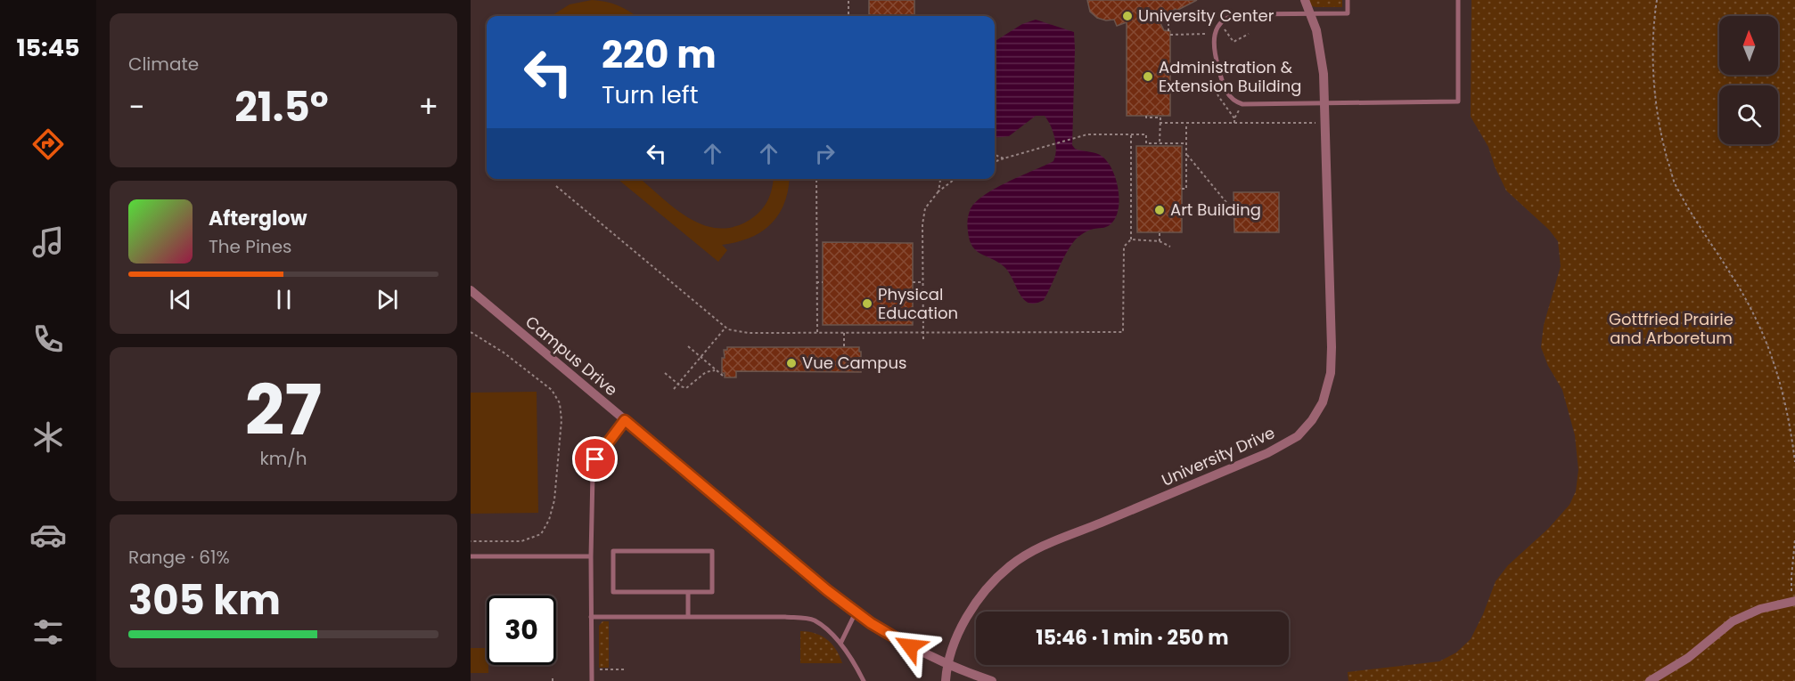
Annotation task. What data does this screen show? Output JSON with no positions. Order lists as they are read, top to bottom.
{
  "streets": {
    "street": ["Campus Drive", "University Drive"]
  },
  "crossings": [
    ["Campus Drive", "University Drive"]
  ],
  "parks": ["Gottfried Prairie and Arboretum"],
  "places": [
    "University Center",
    "Administration & Extension Building",
    "Art Building",
    "Physical Education",
    "Vue Campus"
  ],
  "north": "top",
  "page": {
    "tabs": "15:45",
    "tile": [
      "Climate",
      ["27", "km/h"],
      ["Range · 61%", "305 km"]
    ],
    "turn": ["220 m", "Turn left"],
    "heat": ["−", "21.5°", "+"],
    "song": ["Afterglow", "The Pines"],
    "limit": "30",
    "trip": "15:46 · 1 min · 250 m"
  }
}
